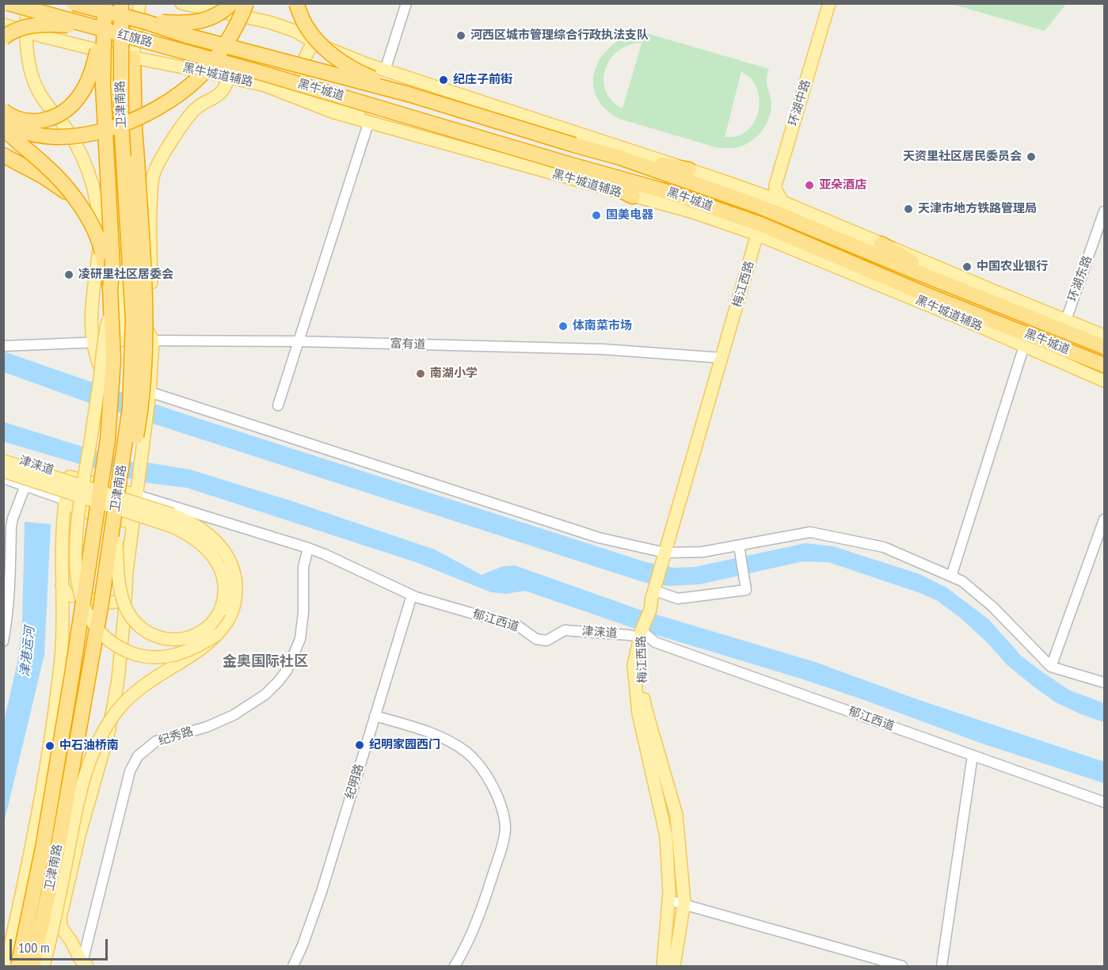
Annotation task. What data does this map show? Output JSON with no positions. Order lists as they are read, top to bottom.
{
  "streets": {
    "highway": ["红旗路", "黑牛城道", "卫津南路"],
    "main road": ["黑牛城道辅路", "环湖中路", "梅江西路"],
    "street": [
      "环湖东路",
      "富有道",
      "津涞道",
      "郁江西道",
      "纪秀路",
      "纪明路"
    ]
  },
  "crossings": [
    ["红旗路", "黑牛城道"],
    ["红旗路", "卫津南路"],
    ["黑牛城道辅路", "卫津南路"],
    ["黑牛城道辅路", "梅江西路"],
    ["梅江西路", "富有道"],
    ["梅江西路", "津涞道"],
    ["梅江西路", "郁江西道"],
    ["津涞道", "郁江西道"],
    ["郁江西道", "纪秀路"],
    ["郁江西道", "纪明路"]
  ],
  "districts": ["金奥国际社区"],
  "water": ["津港运河"],
  "places": [
    "河西区城市管理综合行政执法支队",
    "纪庄子前街",
    "天资里社区居民委员会",
    "亚朵酒店",
    "天津市地方铁路管理局",
    "国美电器",
    "中国农业银行",
    "凌研里社区居委会",
    "体南菜市场",
    "南湖小学",
    "纪明家园西门",
    "中石油桥南"
  ],
  "scale_bar": "100 m"
}
